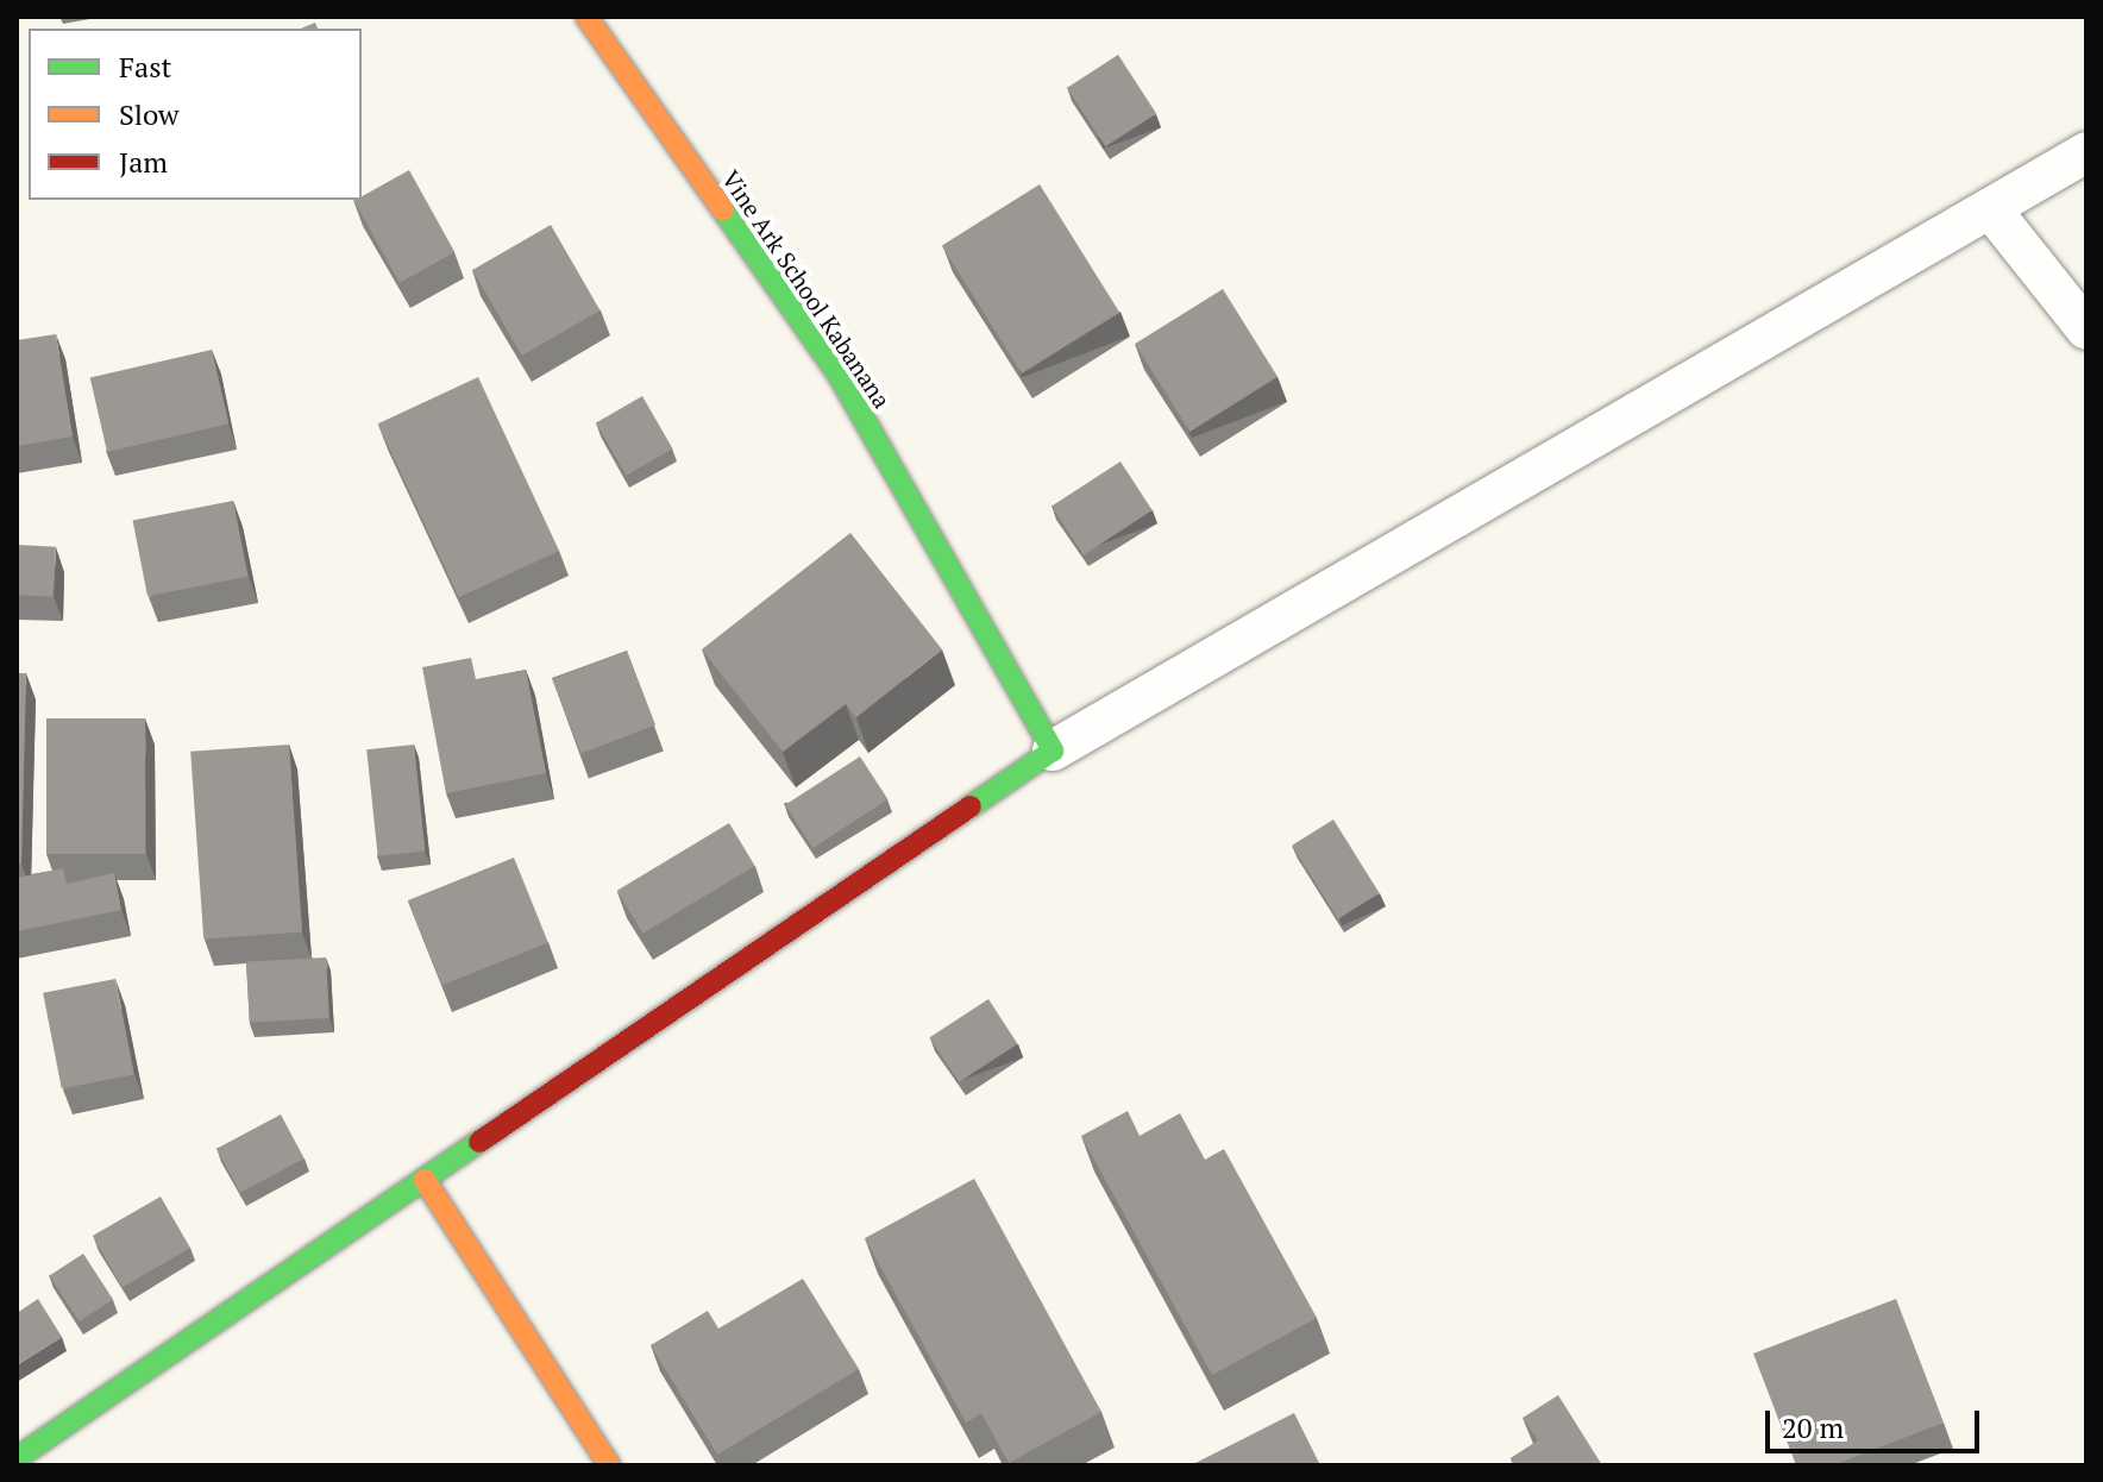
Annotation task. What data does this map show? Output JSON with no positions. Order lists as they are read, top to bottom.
{
  "streets": {
    "street": ["Vine Ark School Kabanana"]
  },
  "legend": ["Fast", "Slow", "Jam"],
  "scale_bar": "20 m"
}
